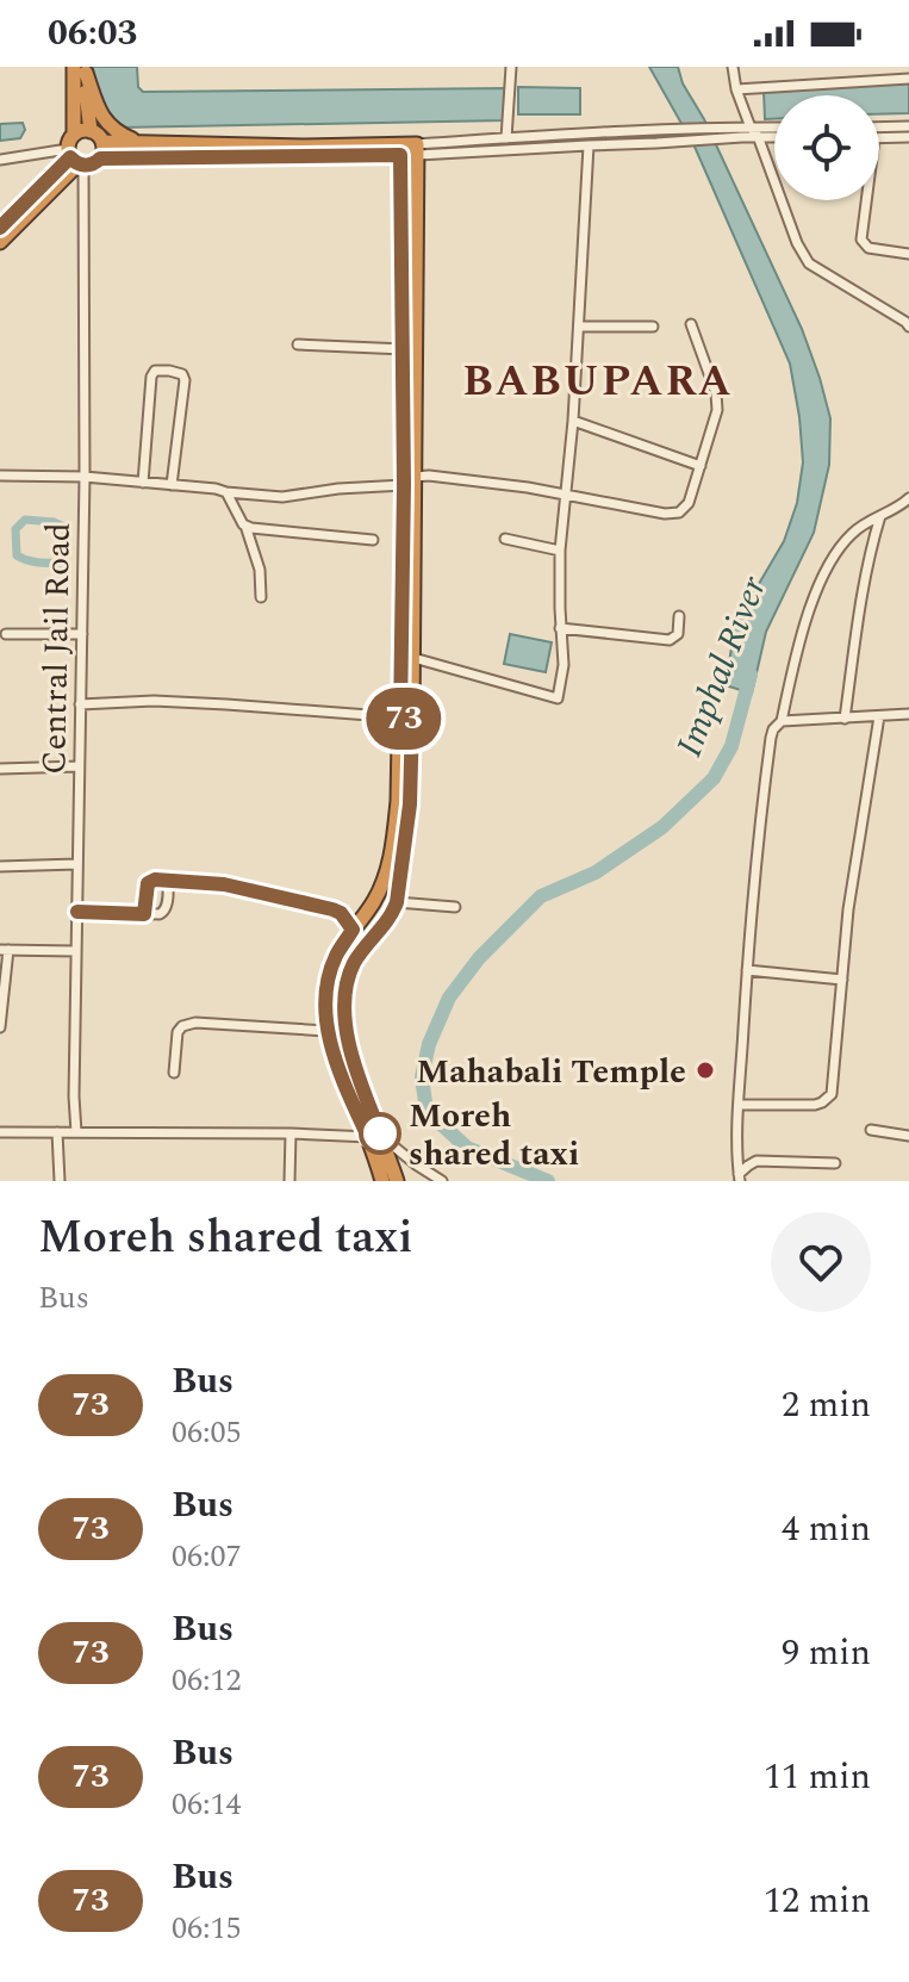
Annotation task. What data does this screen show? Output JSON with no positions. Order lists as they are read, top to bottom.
{
  "streets": {
    "street": ["Central Jail Road"]
  },
  "districts": ["BABUPARA"],
  "water": ["Imphal River"],
  "places": ["Mahabali Temple", "Moreh shared taxi"],
  "lines": ["bus line 73"],
  "page": {
    "status": "06:03",
    "on_map": "73",
    "heading": ["Moreh shared taxi", "Bus"],
    "list": [
      {
        "mark": "73",
        "name": "Bus",
        "note": "06:05",
        "value": "2 min"
      },
      {
        "mark": "73",
        "name": "Bus",
        "note": "06:07",
        "value": "4 min"
      },
      {
        "mark": "73",
        "name": "Bus",
        "note": "06:12",
        "value": "9 min"
      },
      {
        "mark": "73",
        "name": "Bus",
        "note": "06:14",
        "value": "11 min"
      },
      {
        "mark": "73",
        "name": "Bus",
        "note": "06:15",
        "value": "12 min"
      }
    ]
  }
}
